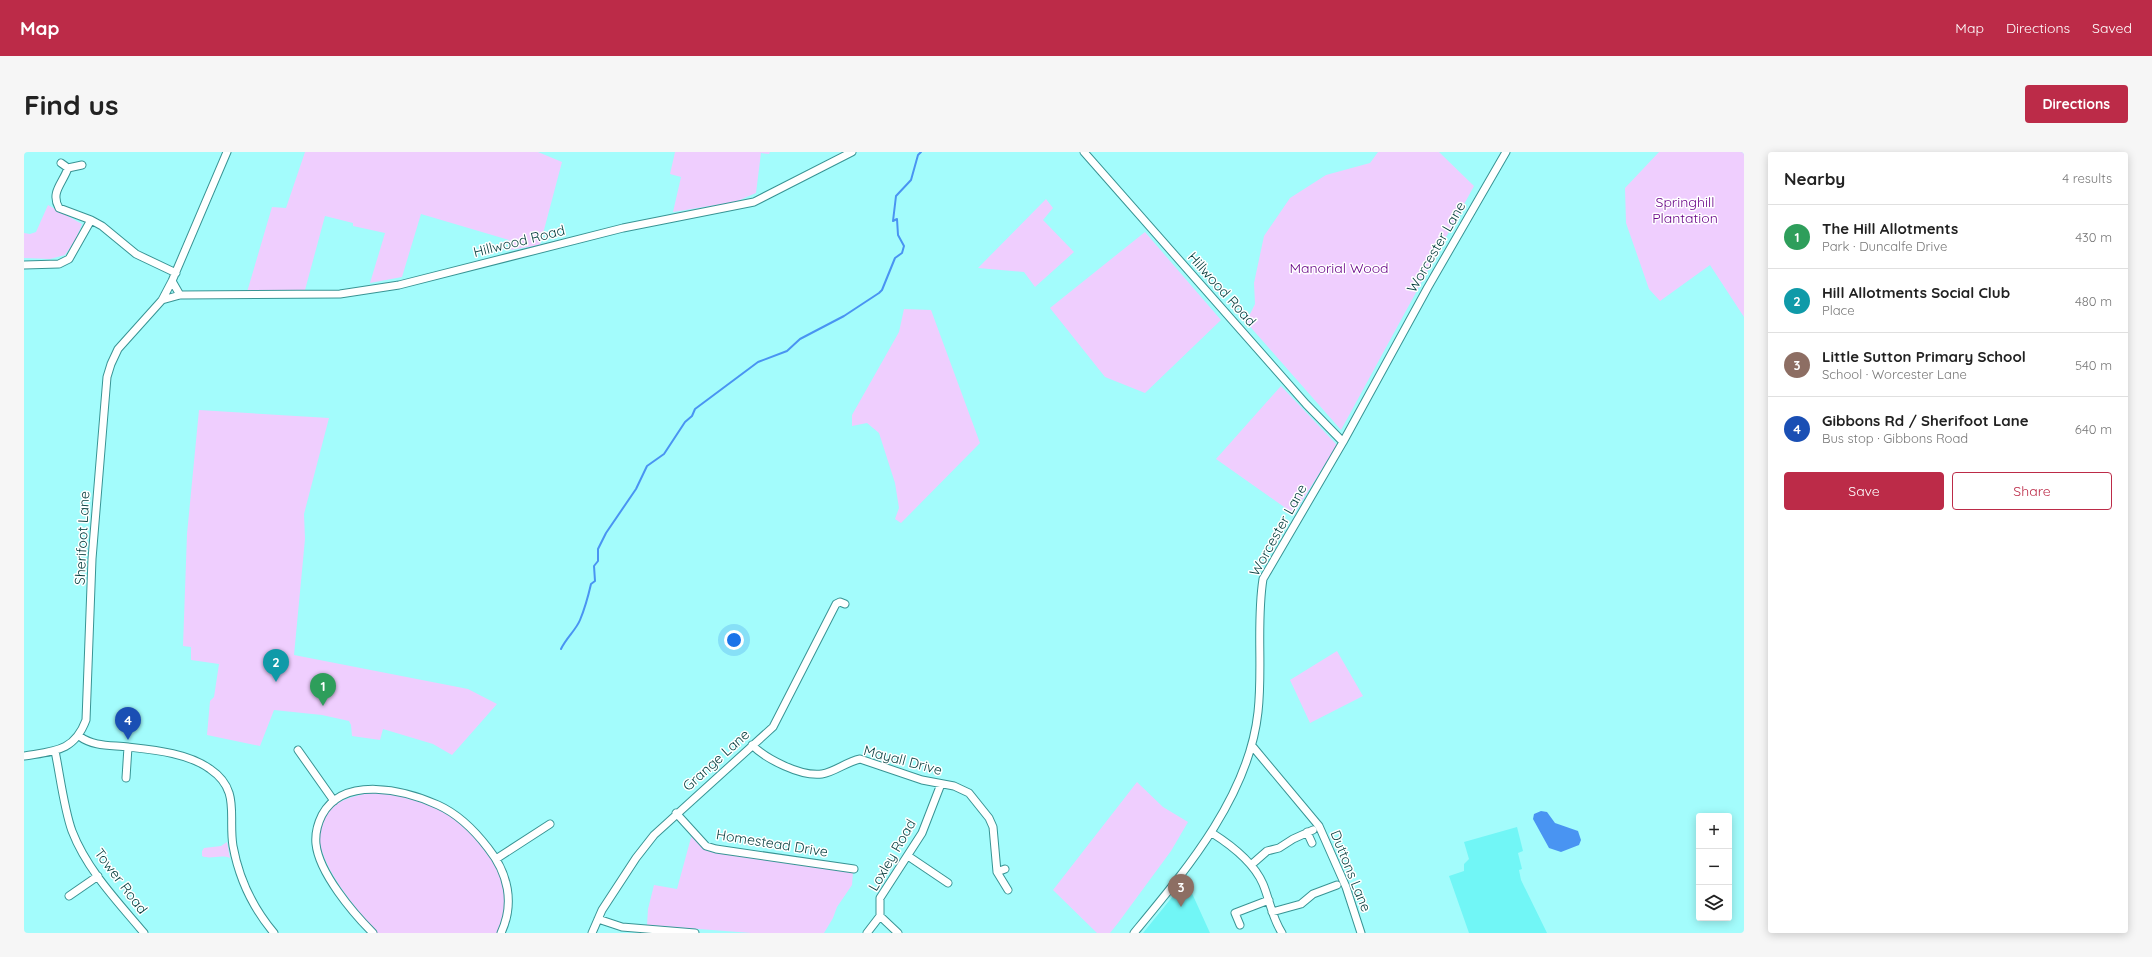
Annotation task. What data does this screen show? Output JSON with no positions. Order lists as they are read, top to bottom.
{
  "streets": {
    "street": [
      "Hillwood Road",
      "Worcester Lane",
      "Sherifoot Lane",
      "Grange Lane",
      "Mayall Drive",
      "Homestead Drive",
      "Loxley Road",
      "Duttons Lane",
      "Tower Road"
    ]
  },
  "crossings": [
    ["Hillwood Road", "Worcester Lane"],
    ["Hillwood Road", "Sherifoot Lane"],
    ["Worcester Lane", "Duttons Lane"],
    ["Grange Lane", "Mayall Drive"],
    ["Grange Lane", "Homestead Drive"],
    ["Mayall Drive", "Loxley Road"]
  ],
  "parks": ["Springhill Plantation", "Manorial Wood"],
  "page": {
    "header": "Map",
    "nav": ["Map", "Directions", "Saved"],
    "buttons": [
      "Directions",
      ["Save", "Share"]
    ],
    "title": "Find us",
    "heading": ["Nearby", "4 results"],
    "list": [
      {
        "mark": "1",
        "name": "The Hill Allotments",
        "note": "Park · Duncalfe Drive",
        "value": "430 m"
      },
      {
        "mark": "2",
        "name": "Hill Allotments Social Club",
        "note": "Place",
        "value": "480 m"
      },
      {
        "mark": "3",
        "name": "Little Sutton Primary School",
        "note": "School · Worcester Lane",
        "value": "540 m"
      },
      {
        "mark": "4",
        "name": "Gibbons Rd / Sherifoot Lane",
        "note": "Bus stop · Gibbons Road",
        "value": "640 m"
      }
    ],
    "pins": [
      "2",
      "1",
      "4",
      "3"
    ],
    "map_buttons": ["+", "−"]
  }
}
